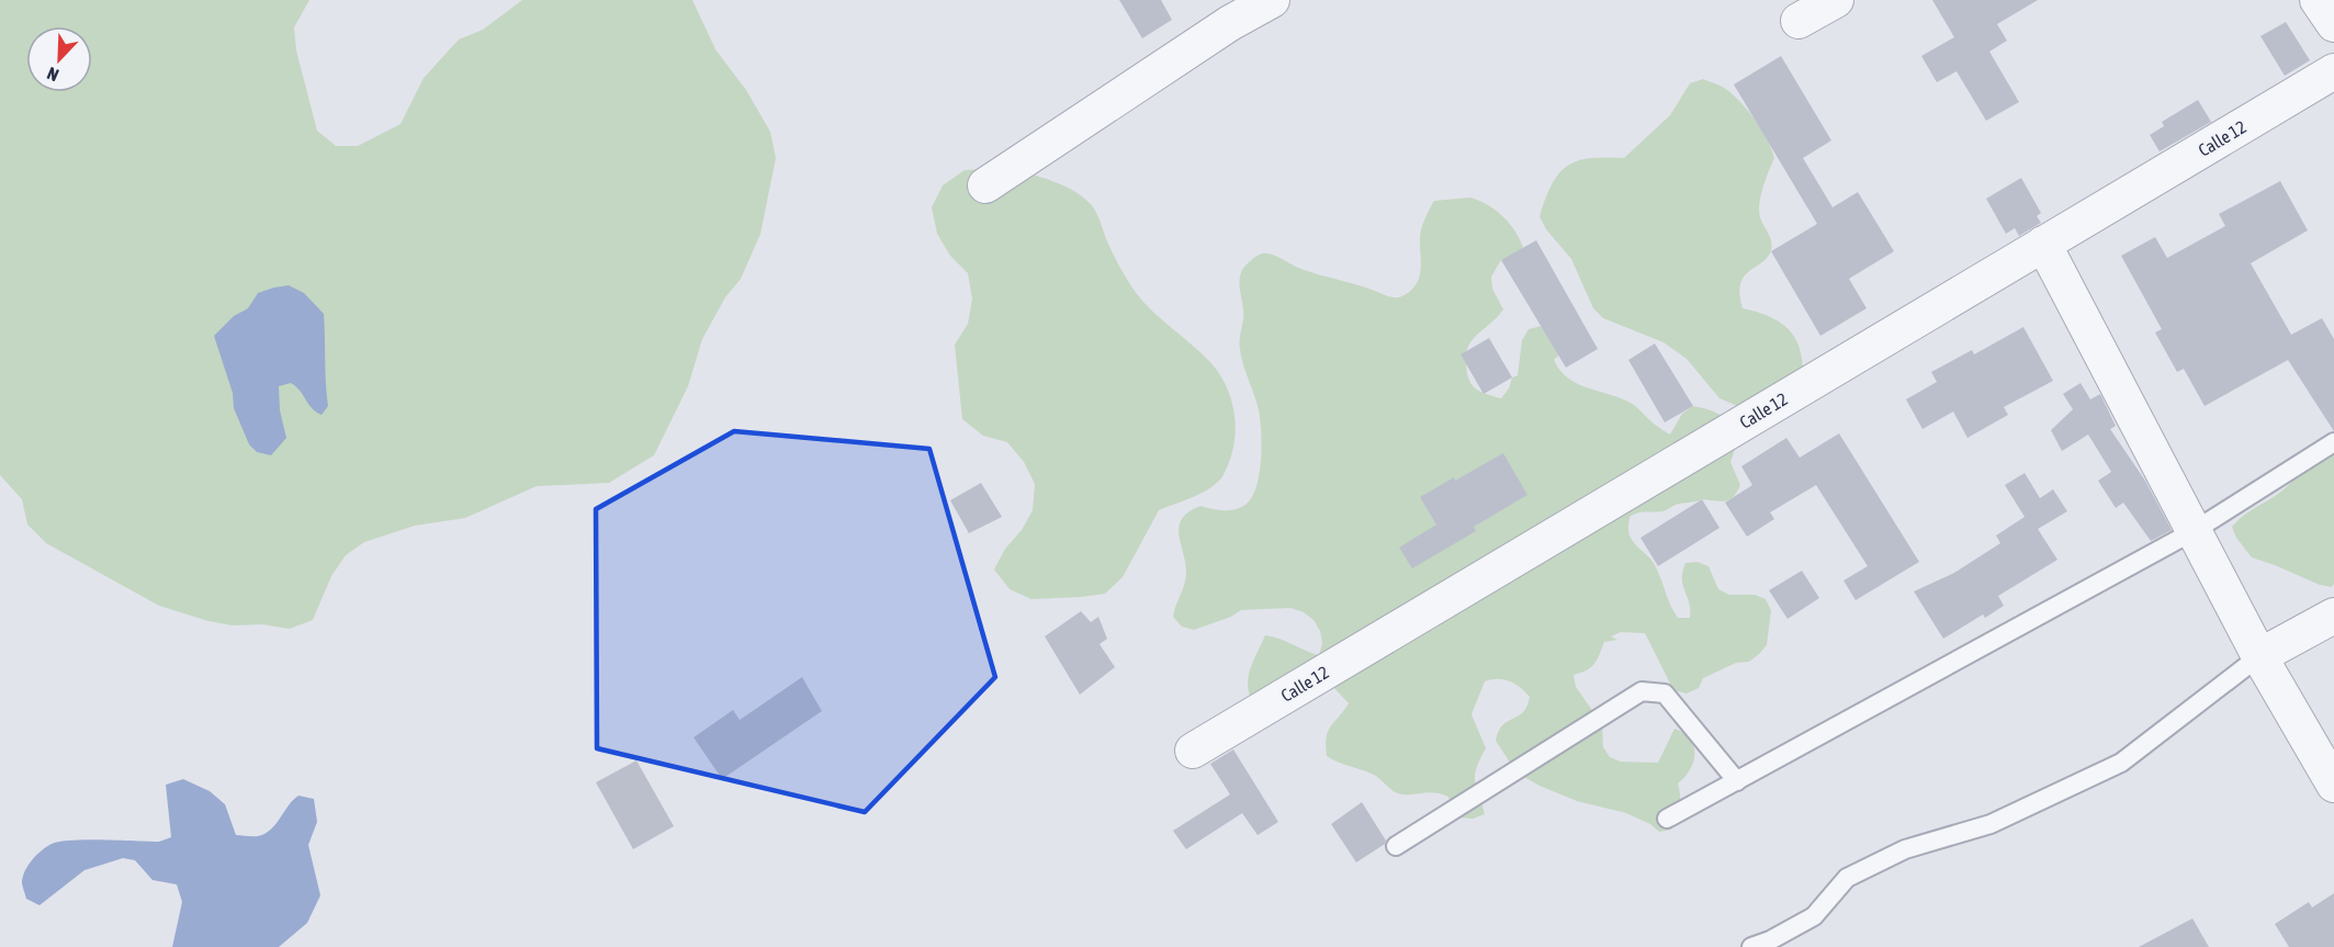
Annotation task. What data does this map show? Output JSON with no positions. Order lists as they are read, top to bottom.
{
  "streets": {
    "street": ["Calle 12"]
  },
  "north": "bottom left"
}
